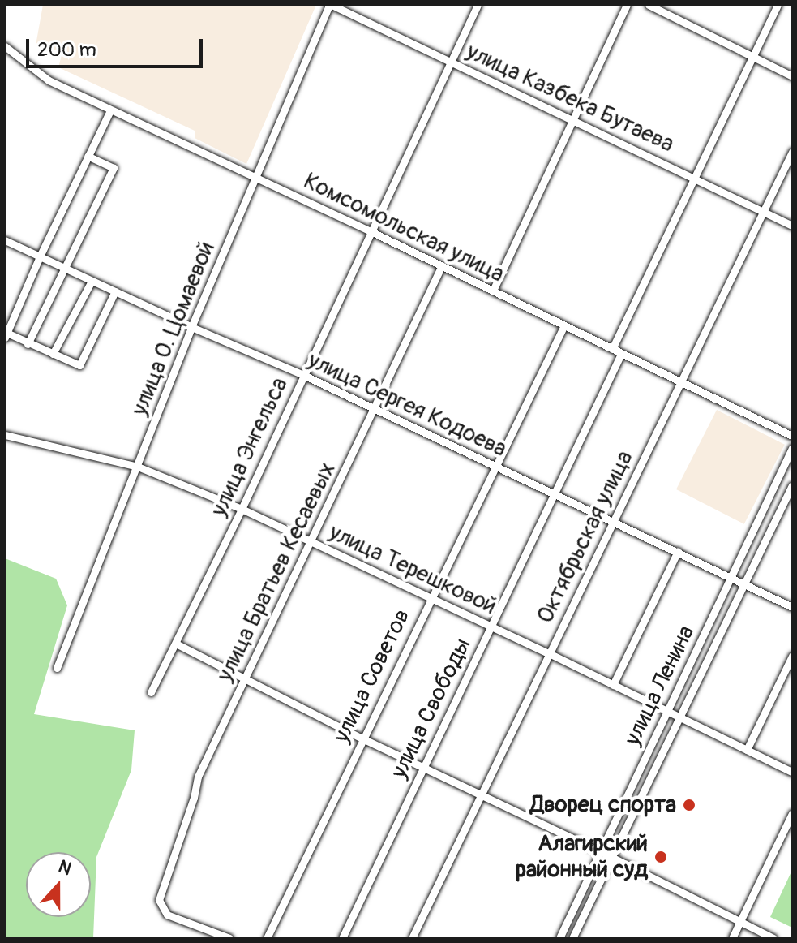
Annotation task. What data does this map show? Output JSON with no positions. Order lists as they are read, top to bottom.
{
  "streets": {
    "street": [
      "улица Казбека Бутаева",
      "Комсомольская улица",
      "улица О. Цомаевой",
      "улица Сергея Кодоева",
      "улица Энгельса",
      "Октябрьская улица",
      "улица Терешковой",
      "улица Братьев Кесаевых",
      "улица Советов",
      "улица Ленина",
      "улица Свободы"
    ]
  },
  "crossings": [
    ["улица Казбека Бутаева", "улица О. Цомаевой"],
    ["улица Казбека Бутаева", "улица Энгельса"],
    ["улица Казбека Бутаева", "Октябрьская улица"],
    ["Комсомольская улица", "улица О. Цомаевой"],
    ["Комсомольская улица", "улица Энгельса"],
    ["Комсомольская улица", "Октябрьская улица"],
    ["Комсомольская улица", "улица Братьев Кесаевых"],
    ["Комсомольская улица", "улица Советов"],
    ["Комсомольская улица", "улица Свободы"],
    ["улица О. Цомаевой", "улица Сергея Кодоева"],
    ["улица О. Цомаевой", "улица Терешковой"],
    ["улица Сергея Кодоева", "улица Энгельса"],
    ["улица Сергея Кодоева", "Октябрьская улица"],
    ["улица Сергея Кодоева", "улица Братьев Кесаевых"],
    ["улица Сергея Кодоева", "улица Советов"],
    ["улица Сергея Кодоева", "улица Ленина"],
    ["улица Сергея Кодоева", "улица Свободы"],
    ["улица Энгельса", "улица Терешковой"],
    ["Октябрьская улица", "улица Терешковой"],
    ["улица Терешковой", "улица Братьев Кесаевых"],
    ["улица Терешковой", "улица Советов"],
    ["улица Терешковой", "улица Ленина"],
    ["улица Терешковой", "улица Свободы"]
  ],
  "places": ["Дворец спорта", "Алагирский районный суд"],
  "scale_bar": "200 m",
  "north": "top"
}
